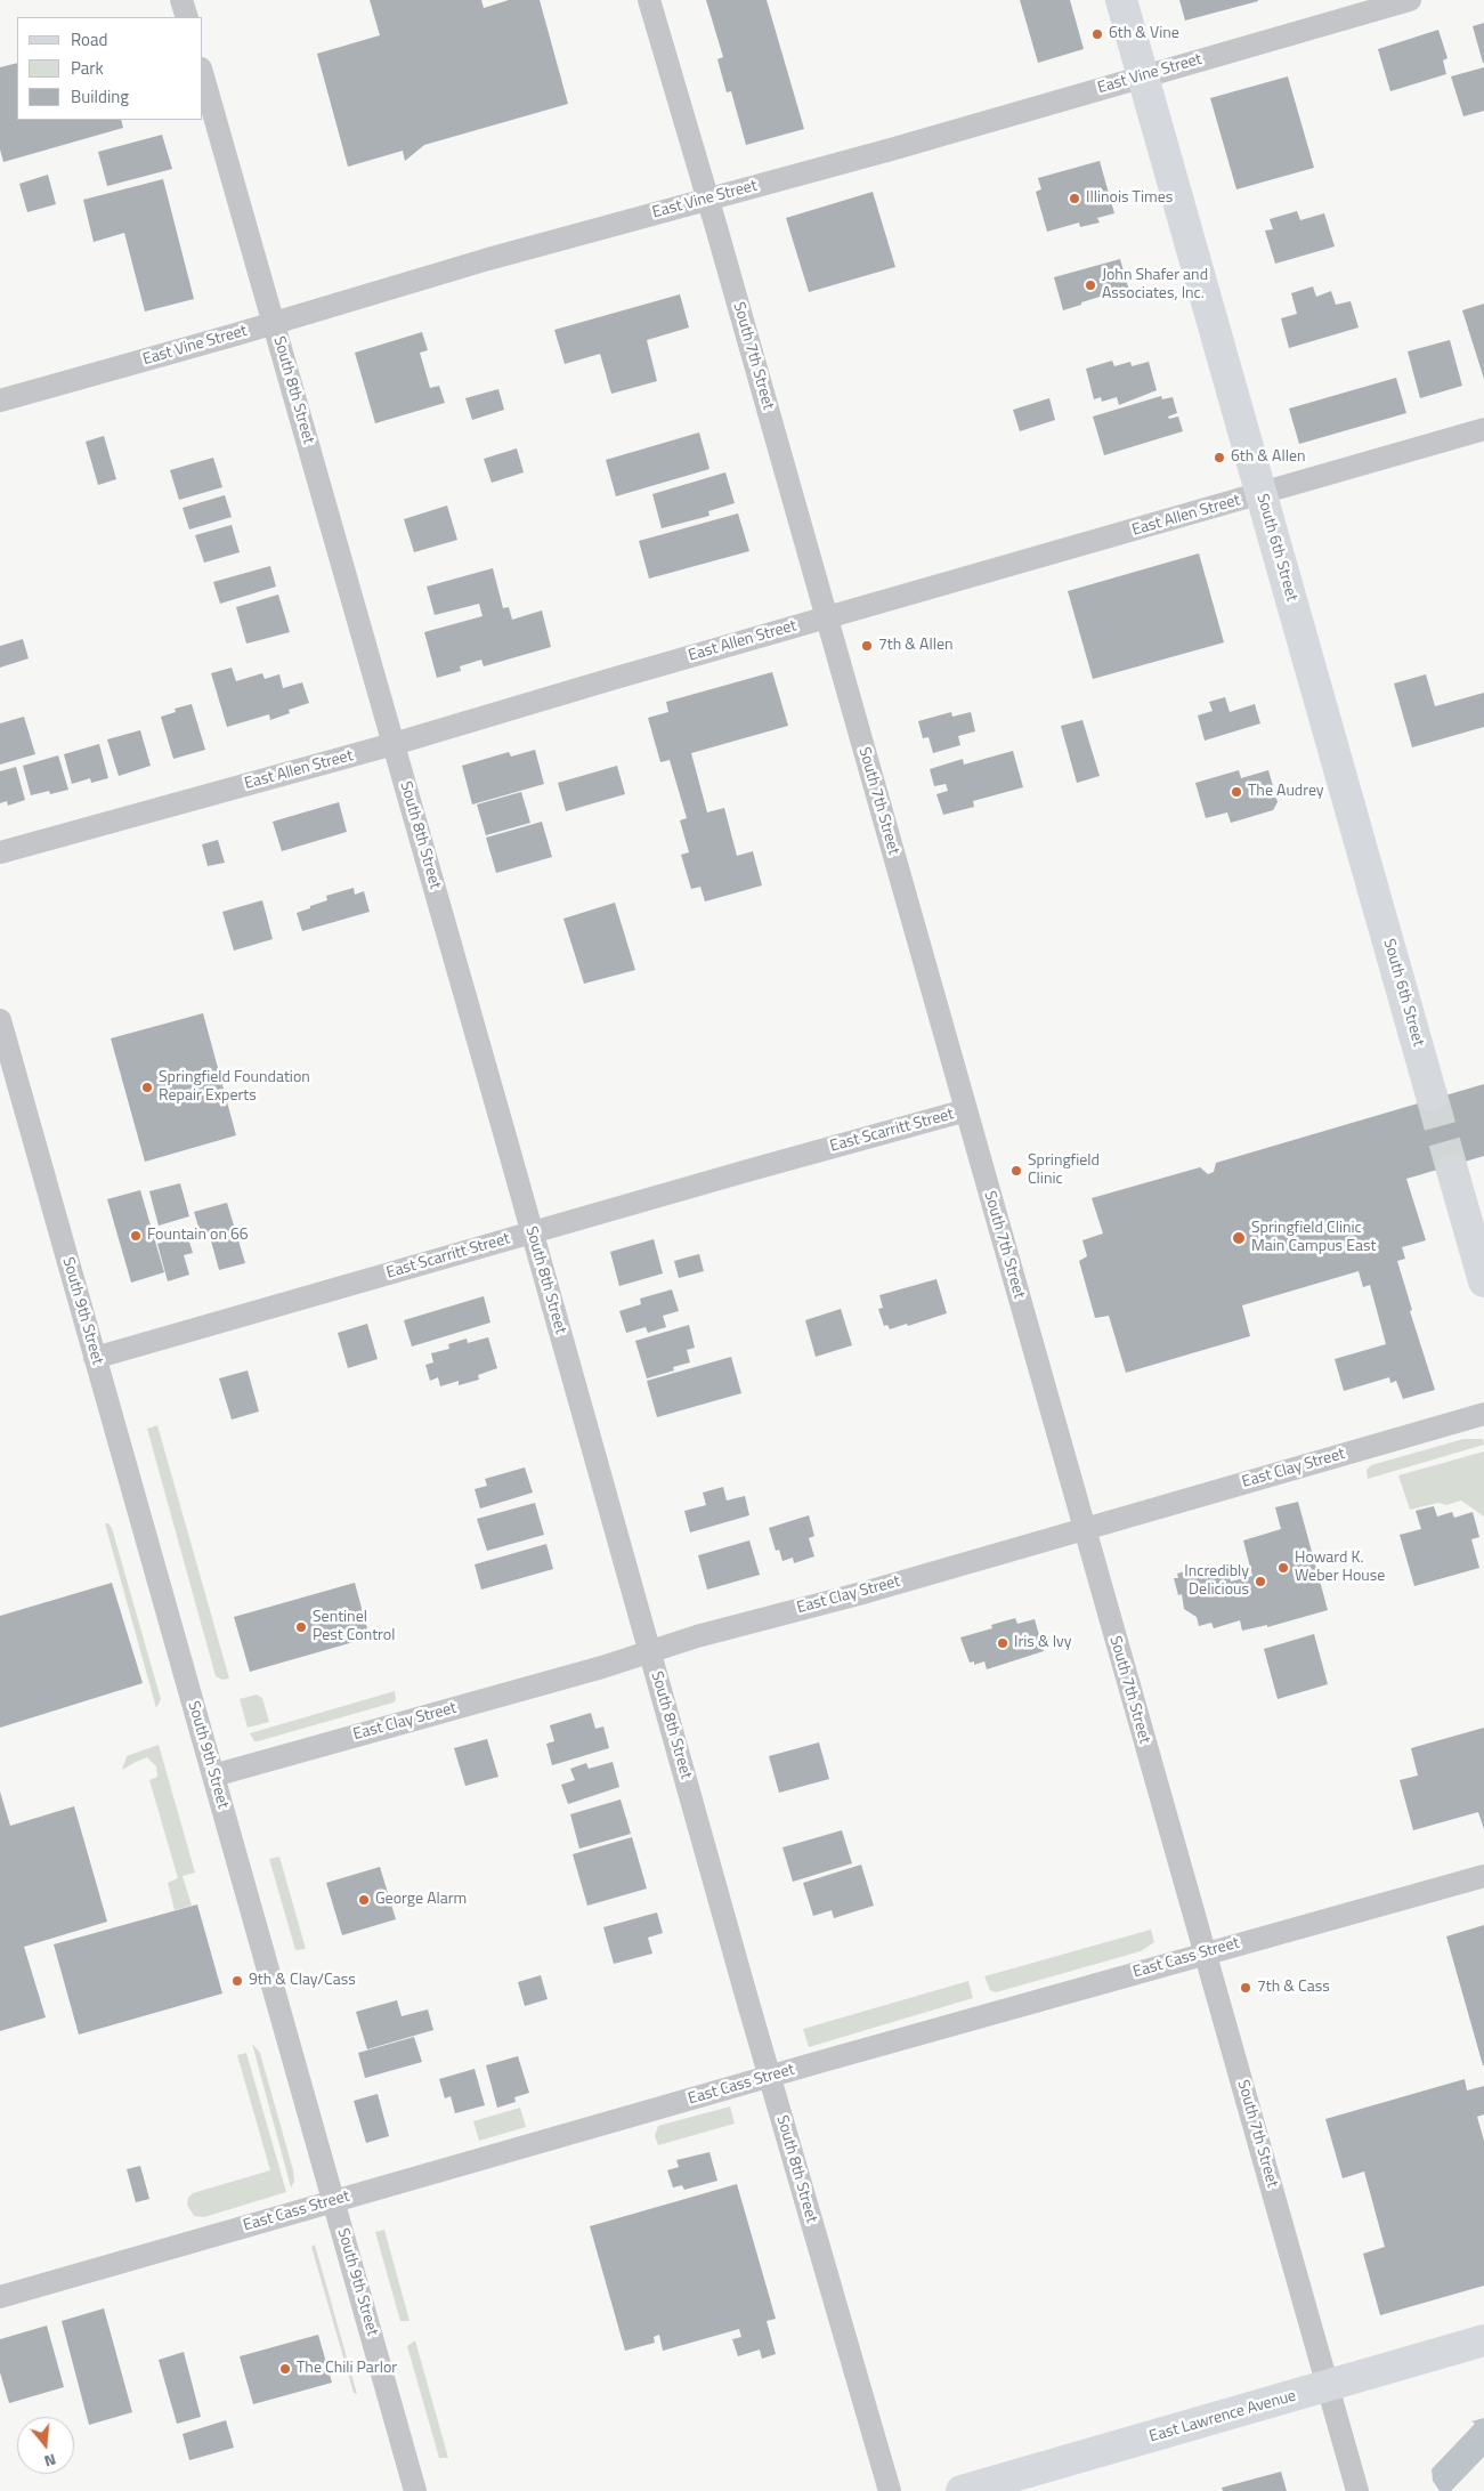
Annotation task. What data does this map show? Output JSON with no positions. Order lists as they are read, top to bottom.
{
  "streets": {
    "main road": ["South 6th Street", "East Lawrence Avenue"],
    "street": [
      "East Vine Street",
      "South 7th Street",
      "South 8th Street",
      "East Allen Street",
      "East Scarritt Street",
      "South 9th Street",
      "East Clay Street",
      "East Cass Street"
    ]
  },
  "crossings": [
    ["East Vine Street", "South 7th Street"],
    ["East Vine Street", "South 8th Street"],
    ["East Vine Street", "South 6th Street"],
    ["South 7th Street", "East Allen Street"],
    ["South 7th Street", "East Scarritt Street"],
    ["South 7th Street", "East Clay Street"],
    ["South 7th Street", "East Cass Street"],
    ["South 7th Street", "East Lawrence Avenue"],
    ["South 8th Street", "East Allen Street"],
    ["South 8th Street", "East Scarritt Street"],
    ["South 8th Street", "East Clay Street"],
    ["South 8th Street", "East Cass Street"],
    ["East Allen Street", "South 6th Street"],
    ["East Scarritt Street", "South 9th Street"],
    ["South 9th Street", "East Clay Street"],
    ["South 9th Street", "East Cass Street"]
  ],
  "places": [
    "6th & Vine",
    "Illinois Times",
    "John Shafer and Associates, Inc.",
    "6th & Allen",
    "7th & Allen",
    "The Audrey",
    "Springfield Foundation Repair Experts",
    "Springfield Clinic",
    "Fountain on 66",
    "Springfield Clinic Main Campus East",
    "Howard K. Weber House",
    "Incredibly Delicious",
    "Sentinel Pest Control",
    "Iris & Ivy",
    "George Alarm",
    "9th & Clay/Cass",
    "7th & Cass",
    "The Chili Parlor"
  ],
  "legend": ["Road", "Park", "Building"],
  "north": "bottom"
}
